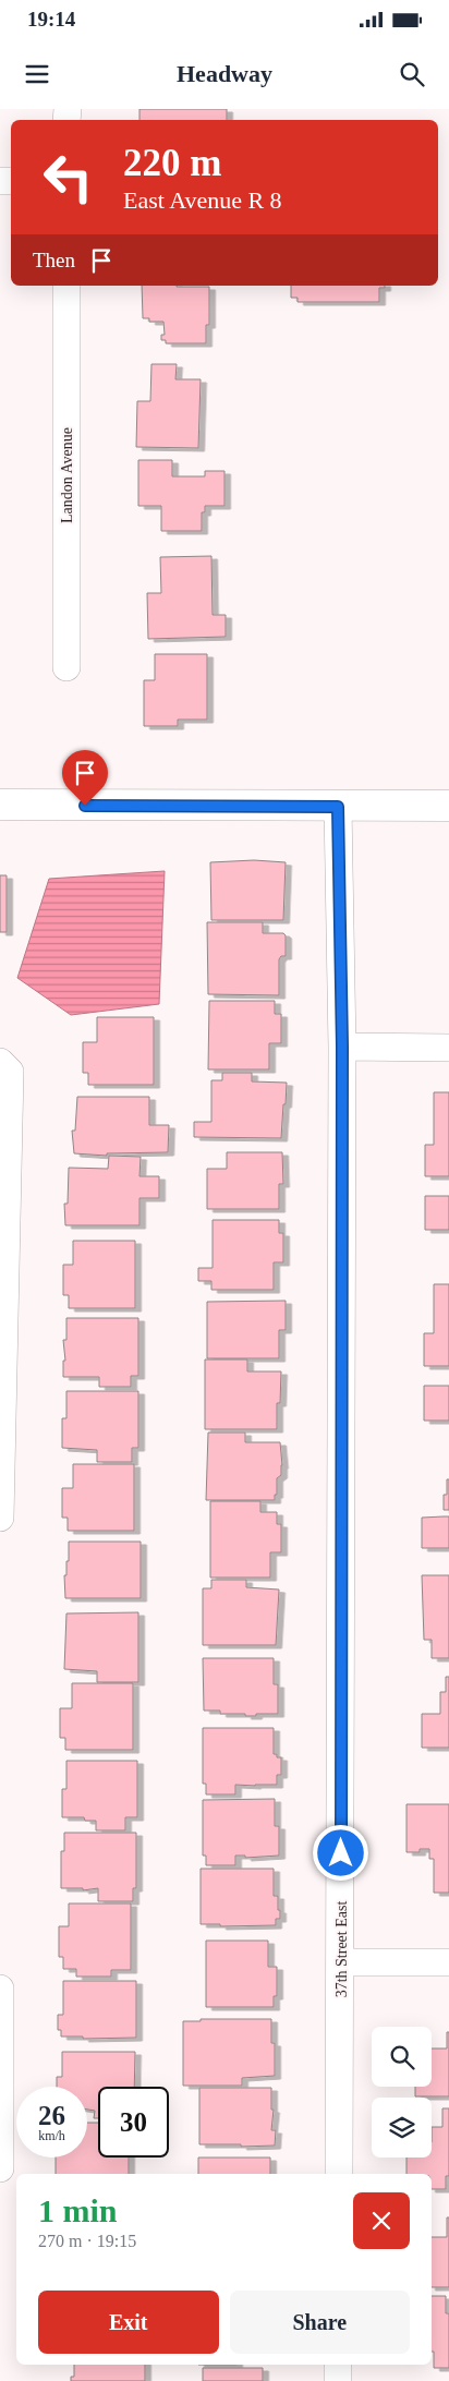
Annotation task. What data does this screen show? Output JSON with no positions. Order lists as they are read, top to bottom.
{
  "streets": {
    "street": ["Landon Avenue", "37th Street East"]
  },
  "page": {
    "status": "19:14",
    "header": "Headway",
    "turn": ["220 m", "East Avenue R 8"],
    "then": "Then",
    "speed": "26 km/h",
    "limit": "30",
    "heading": ["1 min", "270 m · 19:15"],
    "buttons": ["Exit", "Share"]
  }
}
